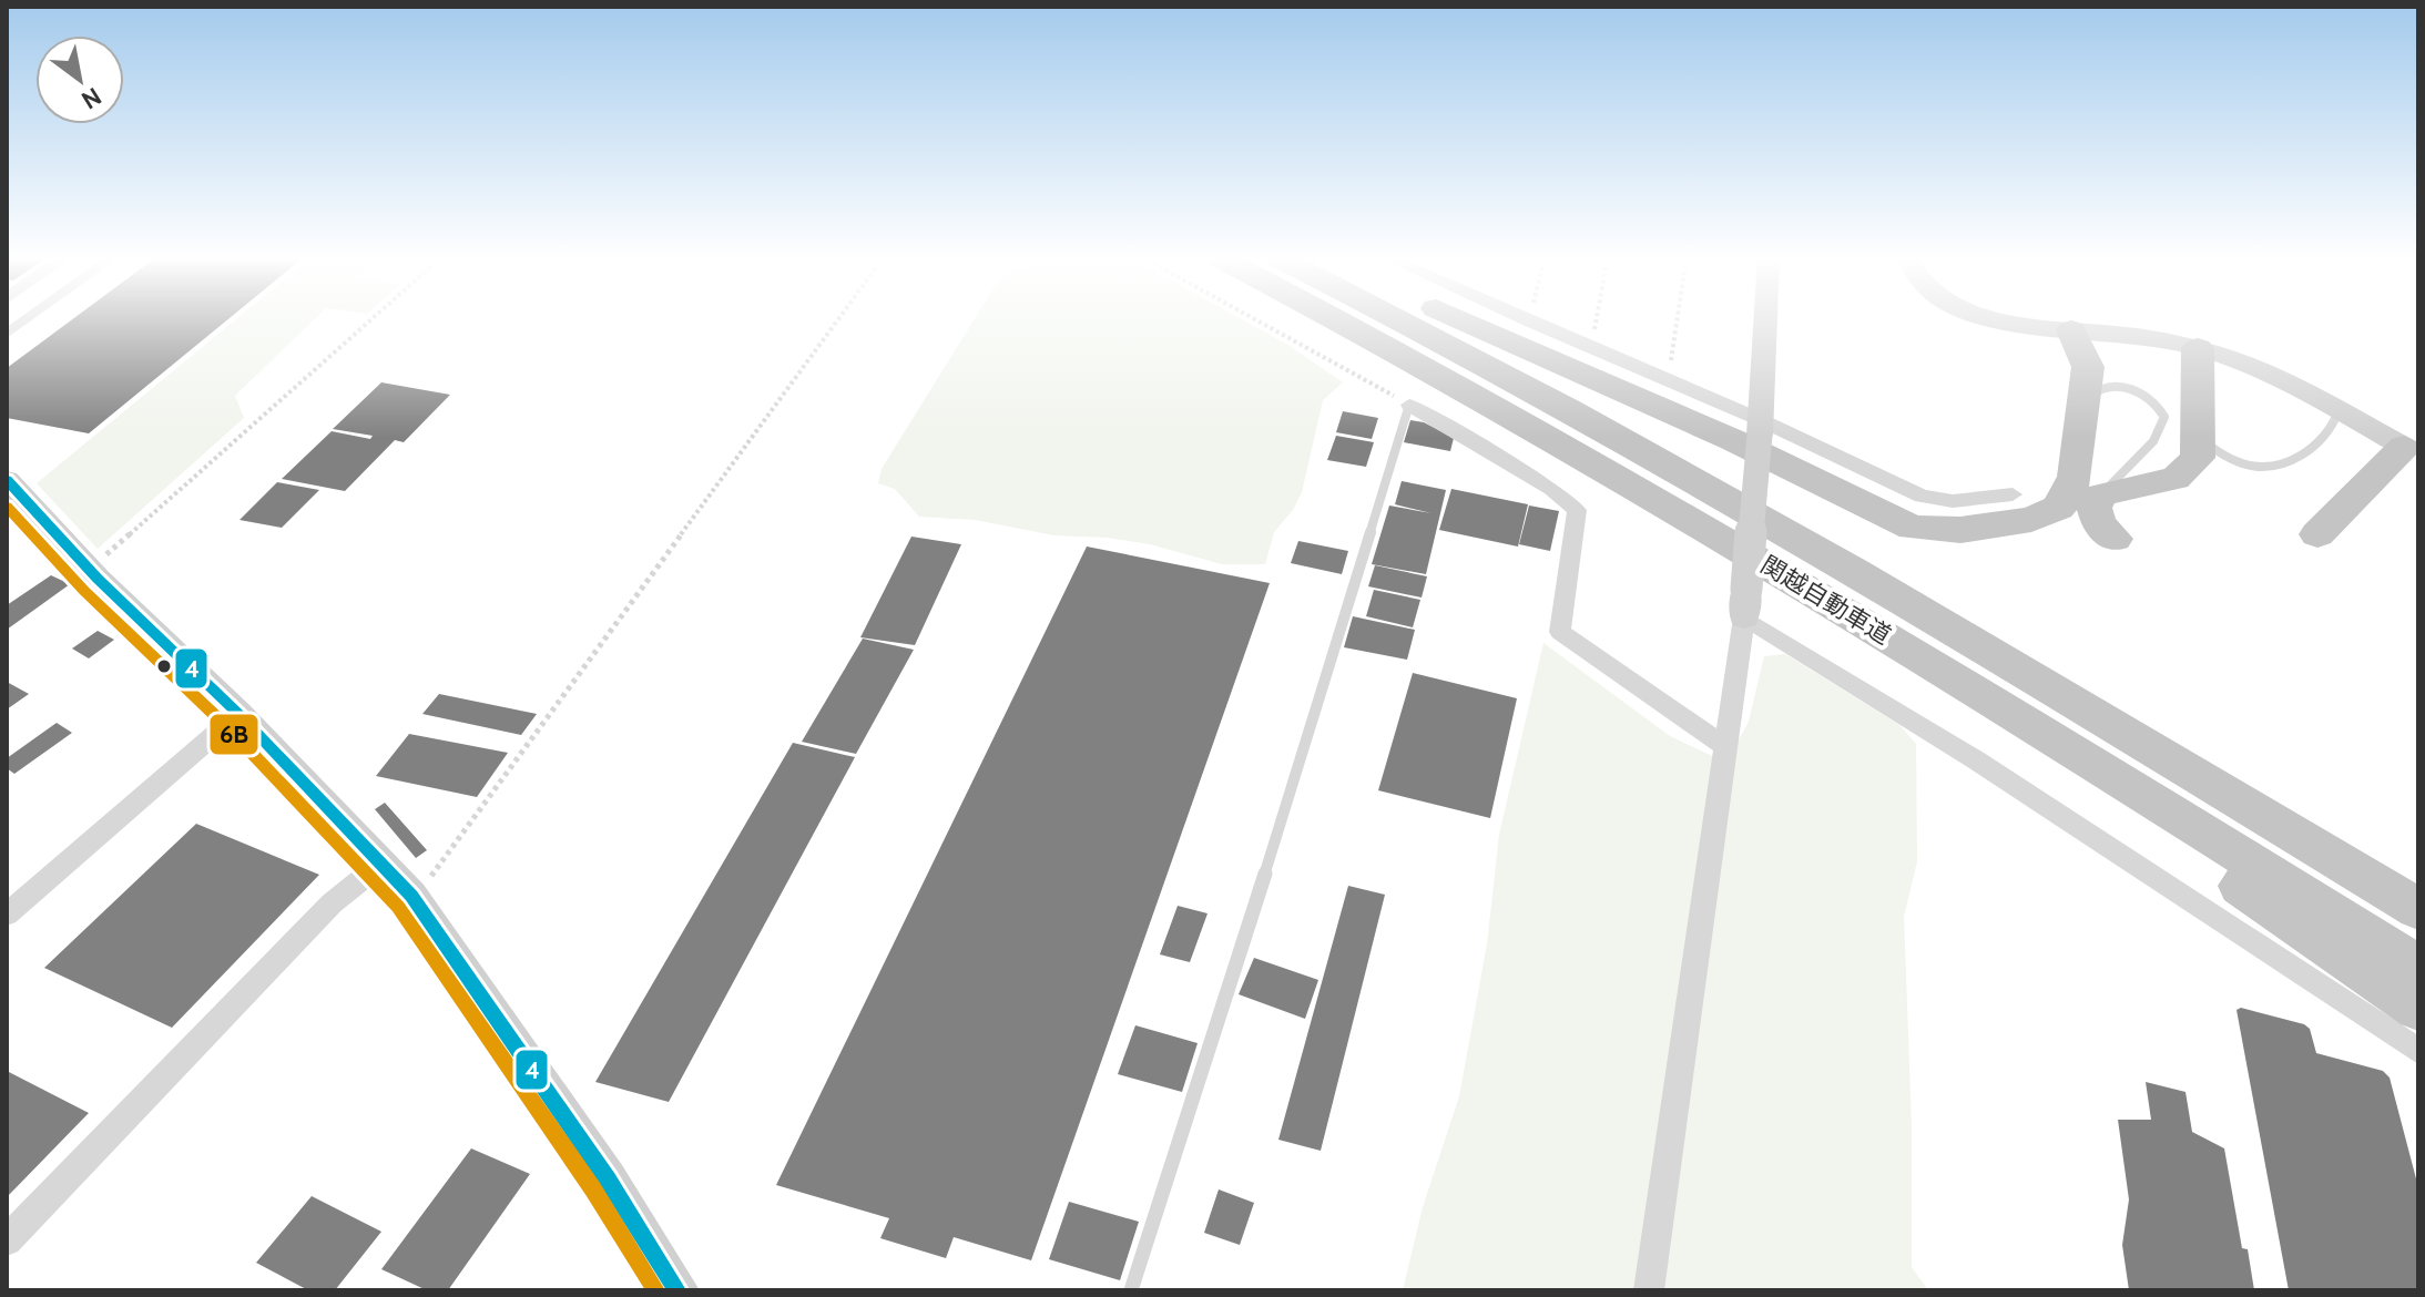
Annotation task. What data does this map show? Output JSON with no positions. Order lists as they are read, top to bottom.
{
  "streets": {
    "highway": ["関越自動車道"]
  },
  "lines": ["transit line 4", "transit line 6B"],
  "north": "bottom right"
}
